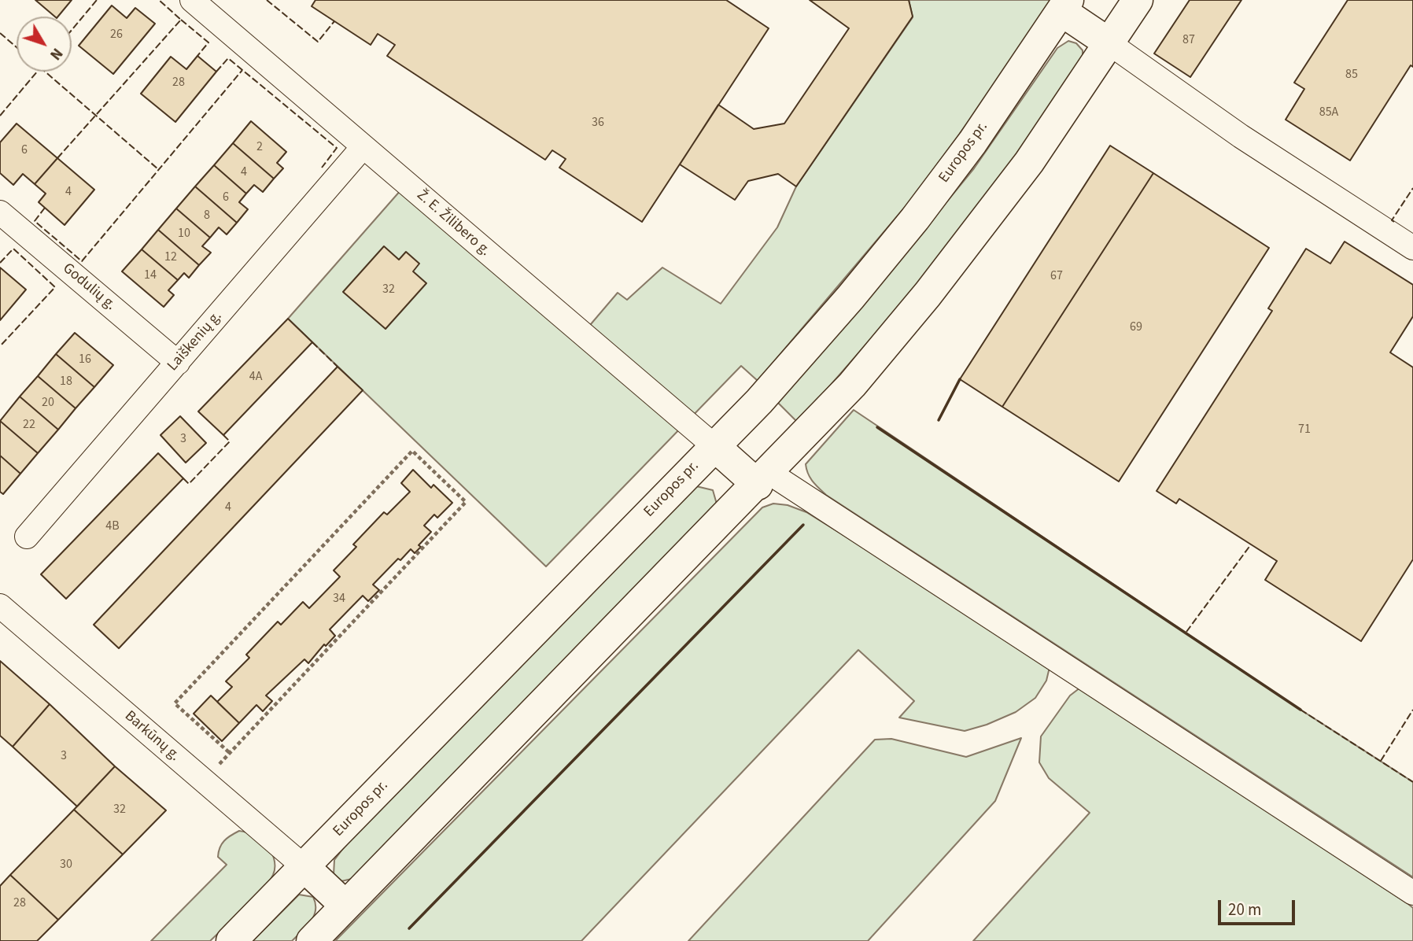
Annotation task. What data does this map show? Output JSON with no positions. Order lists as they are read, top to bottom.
{
  "streets": {
    "main road": ["Europos pr."],
    "street": [
      "Ž. E. Žilibero g.",
      "Godulių g.",
      "Laiškenių g.",
      "Barkūnų g."
    ]
  },
  "crossings": [
    ["Europos pr.", "Ž. E. Žilibero g."],
    ["Europos pr.", "Barkūnų g."],
    ["Ž. E. Žilibero g.", "Laiškenių g."],
    ["Godulių g.", "Laiškenių g."]
  ],
  "house_numbers": [
    "26",
    "87",
    "85",
    "28",
    "85A",
    "36",
    "2",
    "6",
    "4",
    "4",
    "6",
    "8",
    "10",
    "12",
    "14",
    "67",
    "32",
    "69",
    "16",
    "4A",
    "18",
    "20",
    "22",
    "71",
    "3",
    "4",
    "4B",
    "34",
    "3",
    "32",
    "30",
    "28"
  ],
  "scale_bar": "20 m",
  "north": "bottom right"
}
